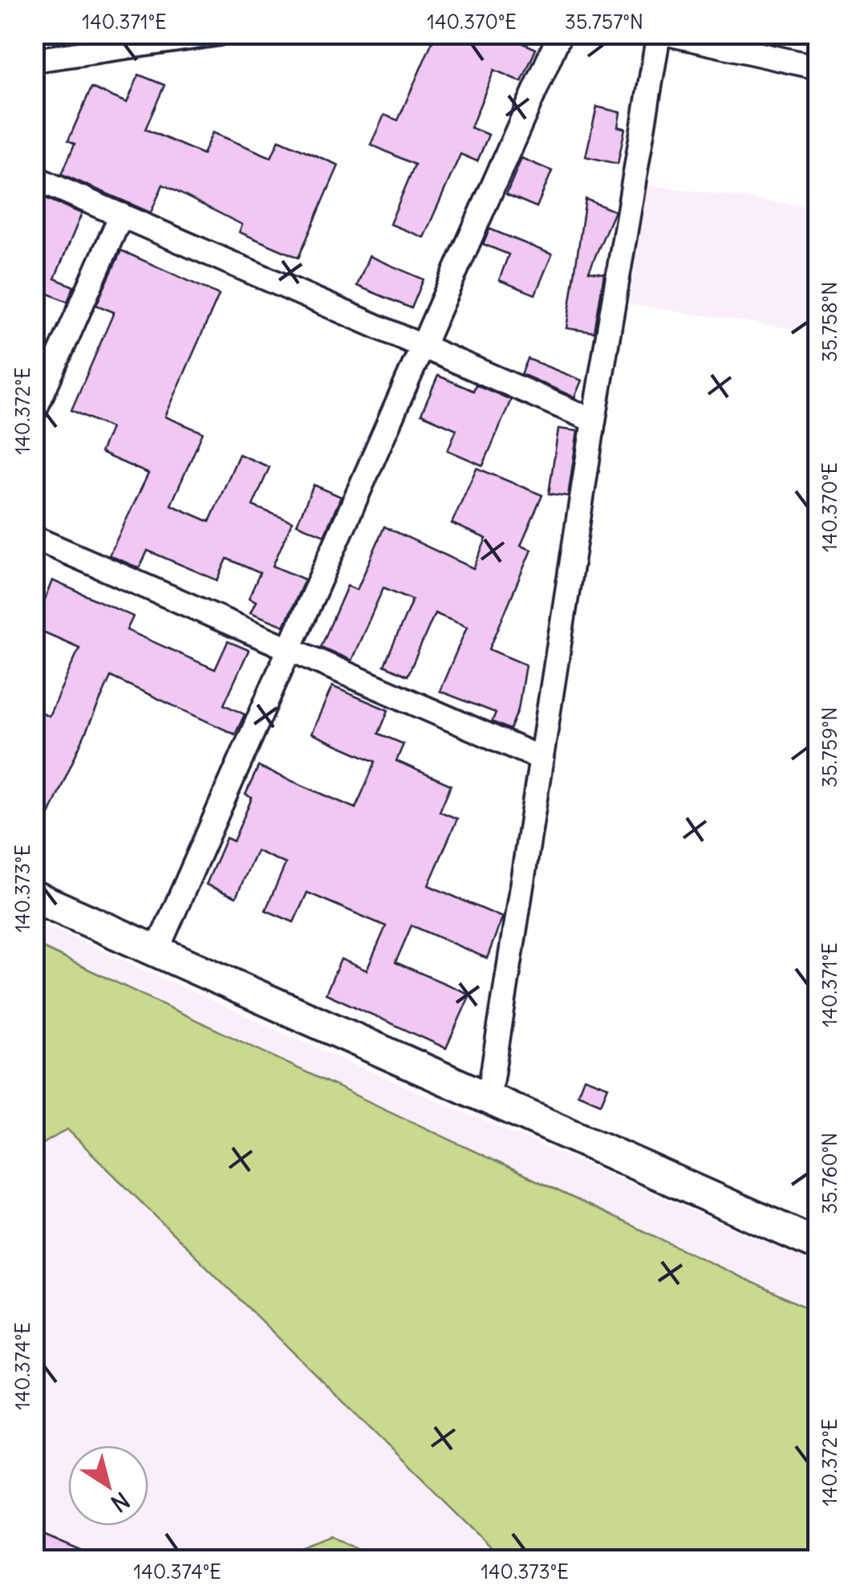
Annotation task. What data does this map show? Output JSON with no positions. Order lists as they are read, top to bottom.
{
  "north": "bottom right",
  "coordinates": [
    "140.371°E",
    "140.370°E",
    "35.757°N",
    "35.758°N",
    "140.372°E",
    "35.759°N",
    "140.373°E",
    "35.760°N",
    "140.374°E"
  ]
}
